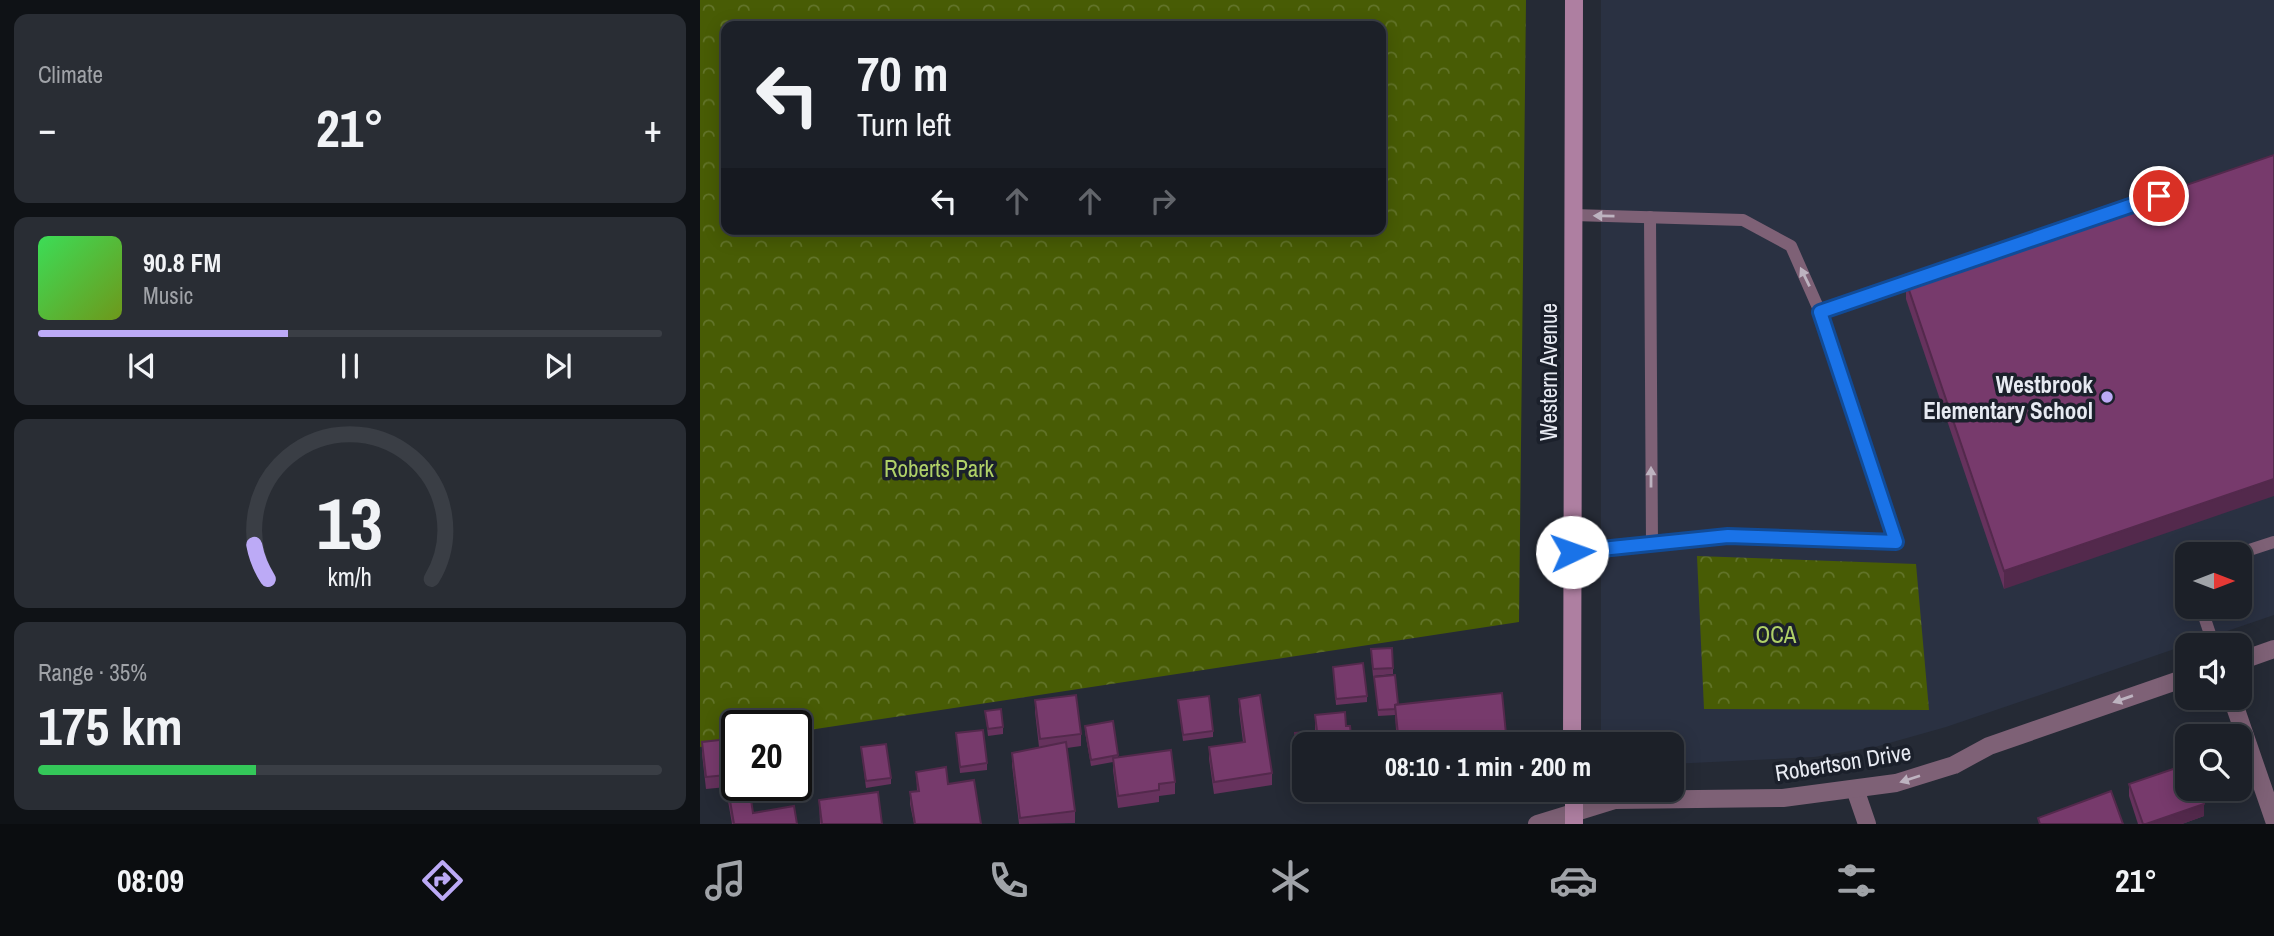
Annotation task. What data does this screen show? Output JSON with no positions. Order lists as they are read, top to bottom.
{
  "streets": {
    "street": ["Western Avenue", "Robertson Drive"]
  },
  "one_way": ["Robertson Drive"],
  "parks": ["Roberts Park", "OCA"],
  "places": ["Westbrook Elementary School"],
  "north": "right",
  "page": {
    "tile": [
      "Climate",
      ["Range · 35%", "175 km"]
    ],
    "turn": ["70 m", "Turn left"],
    "heat": ["−", "21°", "+"],
    "song": ["90.8 FM", "Music"],
    "limit": "20",
    "trip": "08:10 · 1 min · 200 m",
    "tabs": ["08:09", "21°"],
    "gauge": ["13", "km/h"]
  }
}
